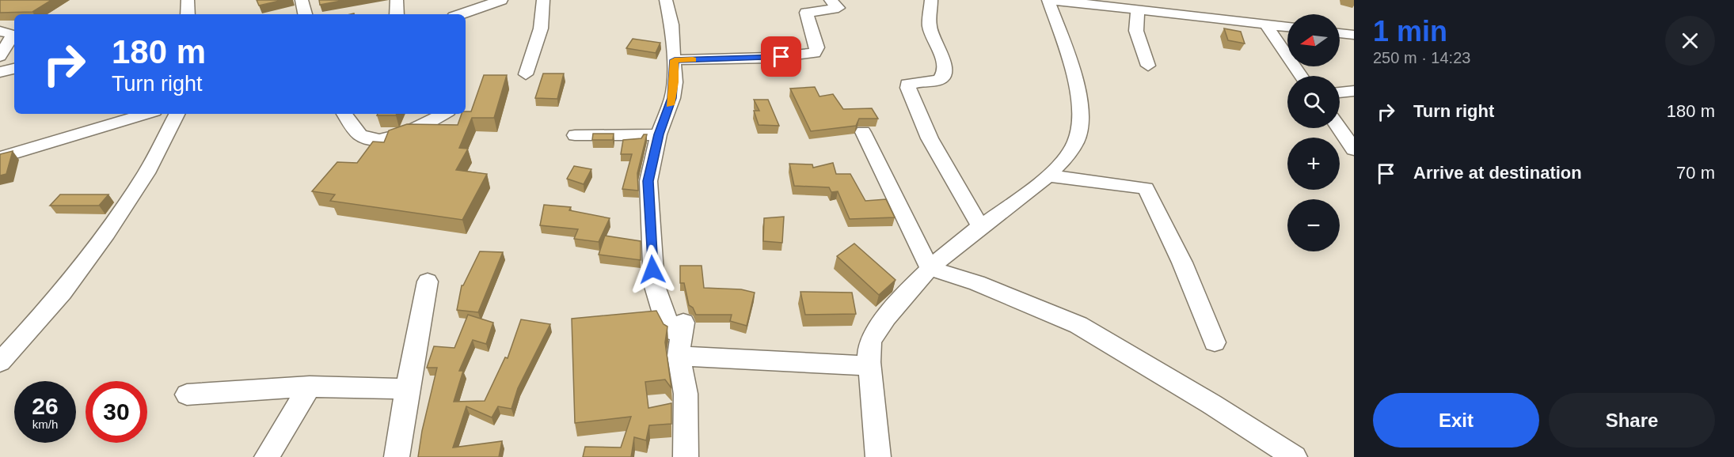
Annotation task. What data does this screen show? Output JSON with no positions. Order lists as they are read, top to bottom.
{
  "north": "left",
  "page": {
    "heading": ["1 min", "250 m · 14:23"],
    "map_buttons": ["+", "−"],
    "turn": ["180 m", "Turn right"],
    "list": [
      {
        "name": "Turn right",
        "value": "180 m"
      },
      {
        "name": "Arrive at destination",
        "value": "70 m"
      }
    ],
    "speed": "26 km/h",
    "limit": "30",
    "buttons": ["Exit", "Share"]
  }
}
